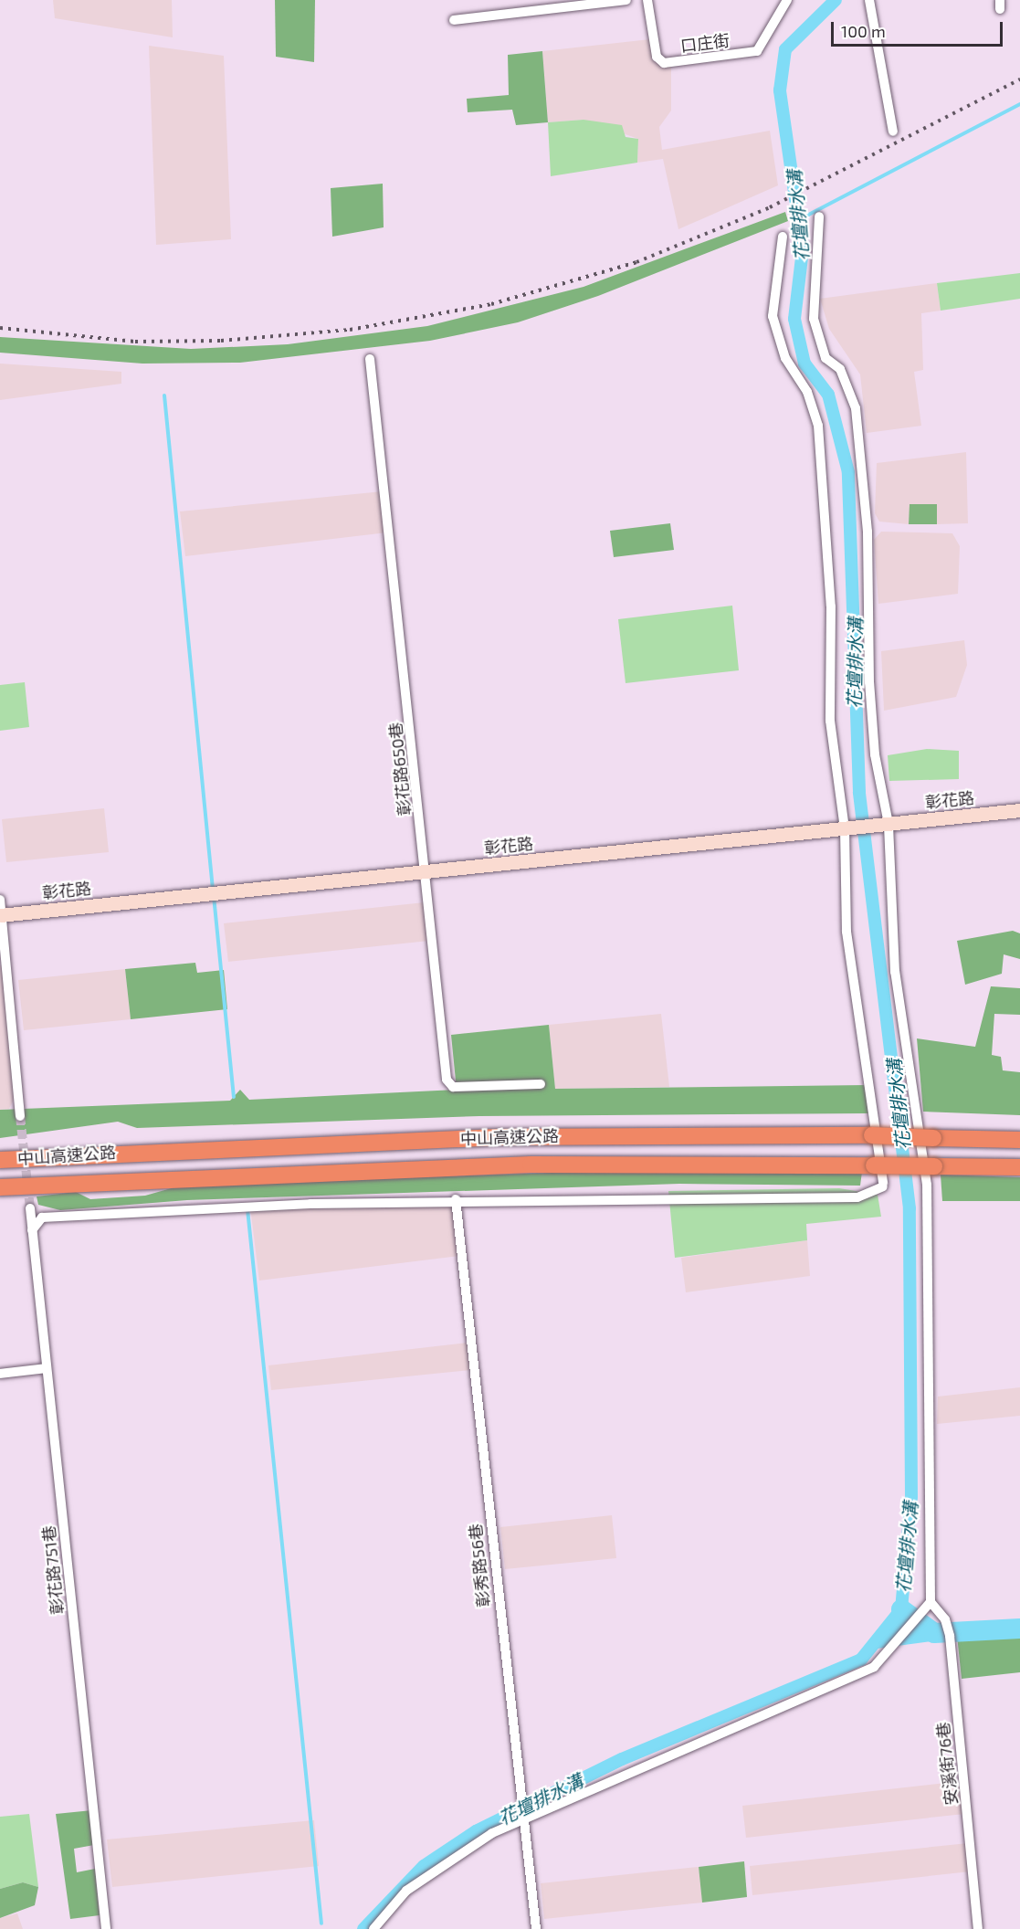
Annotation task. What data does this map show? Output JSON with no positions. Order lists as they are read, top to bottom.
{
  "streets": {
    "highway": ["中山高速公路"],
    "street": [
      "口庄街",
      "彰花路650巷",
      "彰花路",
      "彰秀路56巷",
      "彰花路751巷",
      "安溪街76巷"
    ]
  },
  "crossings": [
    ["彰花路650巷", "彰花路"]
  ],
  "water": ["花壇排水溝"],
  "scale_bar": "100 m"
}
